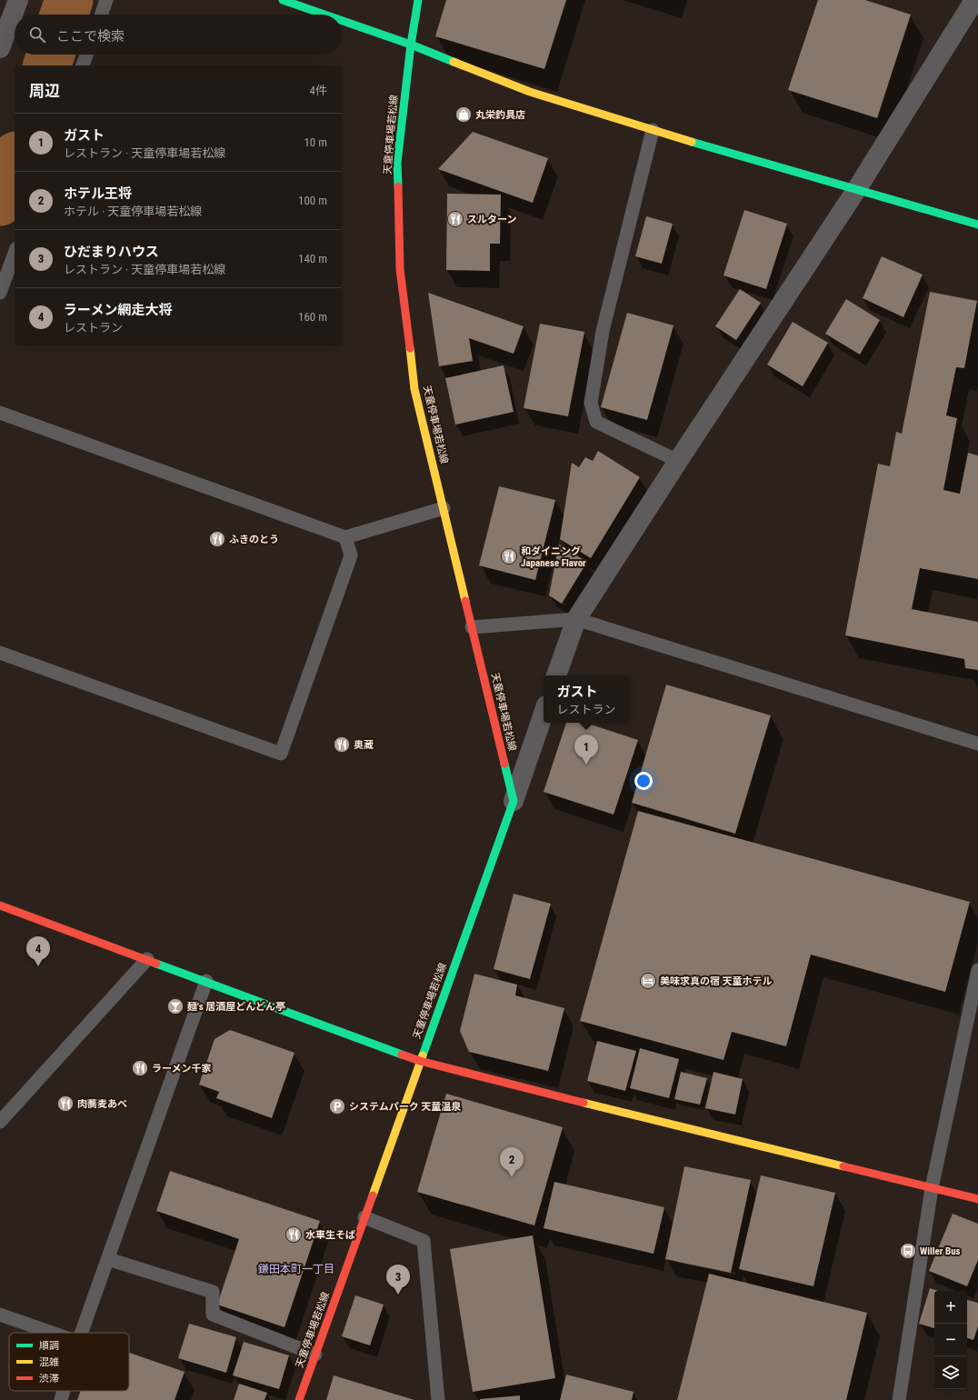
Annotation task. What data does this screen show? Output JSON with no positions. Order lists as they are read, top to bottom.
{
  "streets": {
    "street": ["天童停車場若松線"]
  },
  "districts": ["鎌田本町一丁目"],
  "places": {
    "shop": ["丸栄釣具店"],
    "restaurant": [
      "スルターン",
      "ふきのとう",
      "和ダイニング Japanese Flavor",
      "奥蔵",
      "ラーメン千家",
      "肉蕎麦あべ",
      "水車生そば"
    ],
    "hotel": ["美味求真の宿 天童ホテル"],
    "bar": ["麺's 居酒屋どんどん亭"],
    "parking": ["システムパーク 天童温泉"],
    "bus stop": ["Willer Bus"]
  },
  "legend": ["順調", "混雑", "渋滞"],
  "page": {
    "search": "ここで検索",
    "heading": ["周辺", "4件"],
    "list": [
      {
        "mark": "1",
        "name": "ガスト",
        "note": "レストラン · 天童停車場若松線",
        "value": "10 m"
      },
      {
        "mark": "2",
        "name": "ホテル王将",
        "note": "ホテル · 天童停車場若松線",
        "value": "100 m"
      },
      {
        "mark": "3",
        "name": "ひだまりハウス",
        "note": "レストラン · 天童停車場若松線",
        "value": "140 m"
      },
      {
        "mark": "4",
        "name": "ラーメン網走大将",
        "note": "レストラン",
        "value": "160 m"
      }
    ],
    "popup": ["ガスト", "レストラン"],
    "pins": [
      "1",
      "4",
      "2",
      "3"
    ],
    "map_buttons": ["+", "−"]
  }
}
